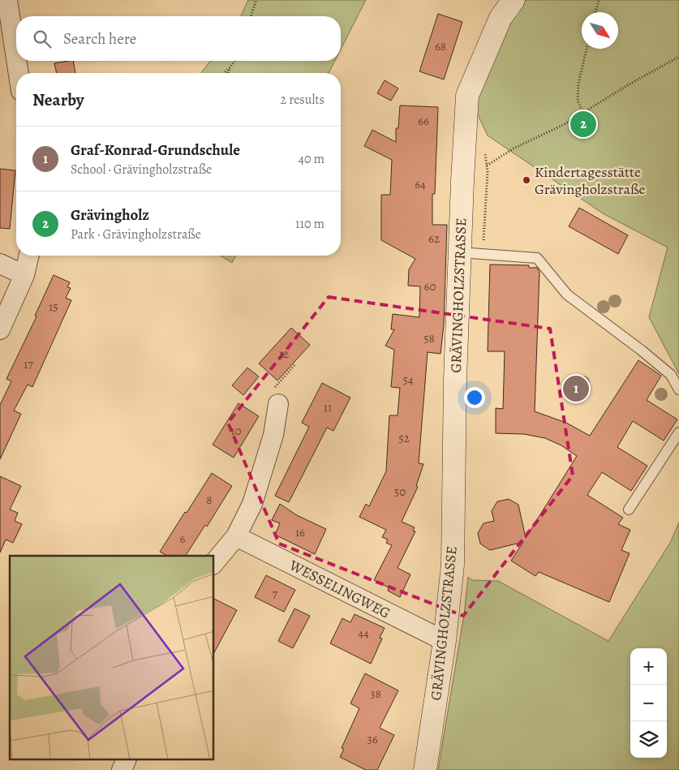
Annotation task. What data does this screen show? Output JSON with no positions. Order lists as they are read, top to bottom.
{
  "streets": {
    "main road": ["GRÄVINGHOLZSTRASSE"],
    "street": ["WESSELINGWEG"]
  },
  "crossings": [
    ["GRÄVINGHOLZSTRASSE", "WESSELINGWEG"]
  ],
  "places": ["Kindertagesstätte Grävingholzstraße"],
  "house_numbers": [
    "68",
    "66",
    "64",
    "62",
    "60",
    "15",
    "58",
    "12",
    "17",
    "54",
    "11",
    "10",
    "52",
    "50",
    "8",
    "16",
    "6",
    "7",
    "44",
    "38",
    "36"
  ],
  "north": "bottom right",
  "page": {
    "search": "Search here",
    "heading": ["Nearby", "2 results"],
    "pins": ["2", "1"],
    "list": [
      {
        "mark": "1",
        "name": "Graf-Konrad-Grundschule",
        "note": "School · Grävingholzstraße",
        "value": "40 m"
      },
      {
        "mark": "2",
        "name": "Grävingholz",
        "note": "Park · Grävingholzstraße",
        "value": "110 m"
      }
    ],
    "map_buttons": ["+", "−"]
  }
}
